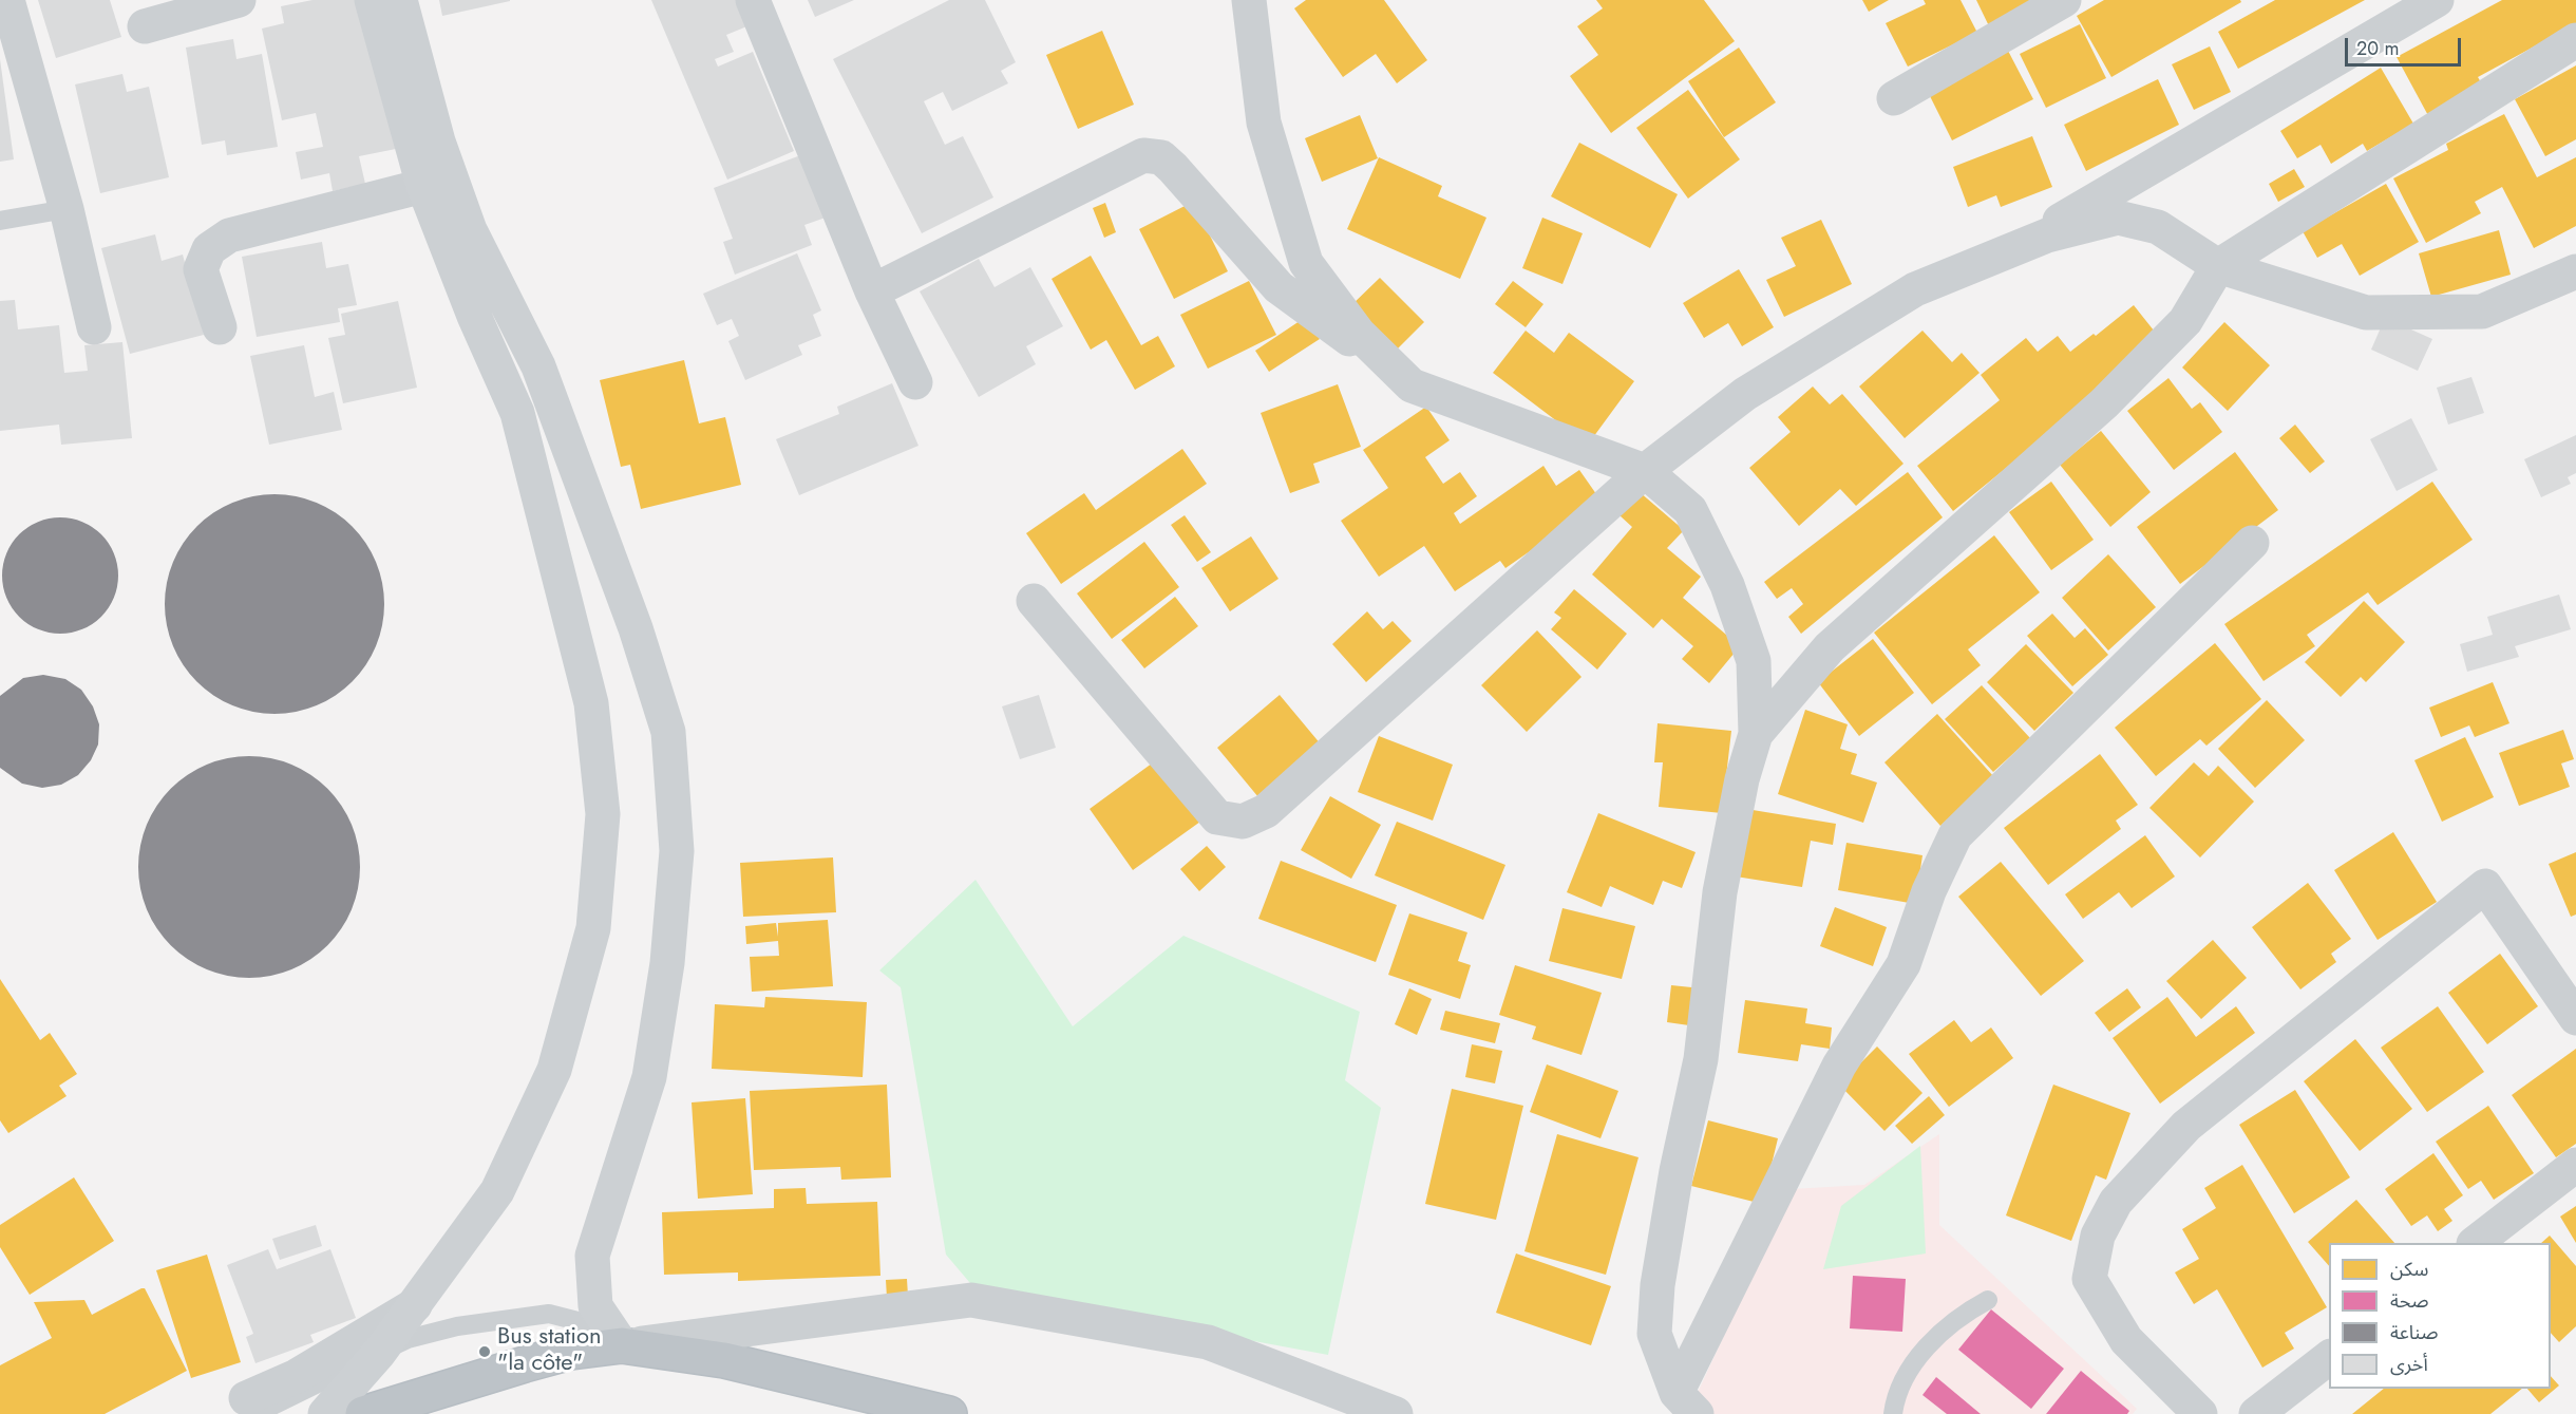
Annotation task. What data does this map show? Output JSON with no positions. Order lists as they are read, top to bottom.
{
  "places": ["Bus station \"la côte\""],
  "legend": [
    "سكن",
    "صحة",
    "صناعة",
    "أخرى"
  ],
  "scale_bar": "20 m"
}
